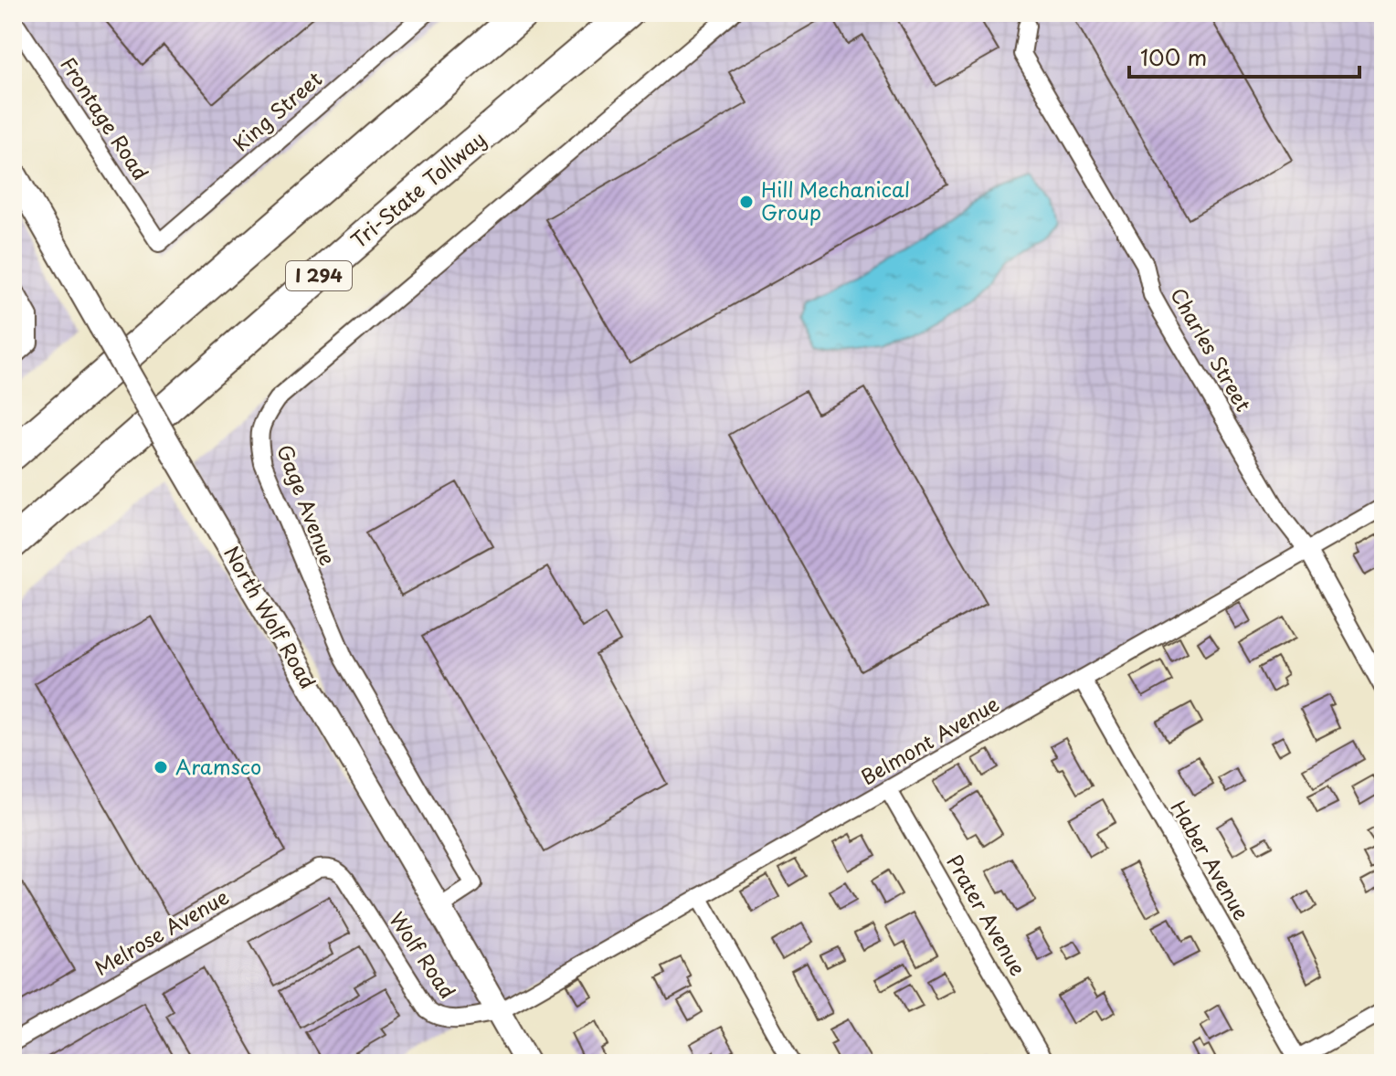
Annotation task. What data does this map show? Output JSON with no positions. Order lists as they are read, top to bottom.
{
  "streets": {
    "highway": ["Tri-State Tollway", "I 294"],
    "main road": ["North Wolf Road"],
    "street": [
      "King Street",
      "Frontage Road",
      "Charles Street",
      "Gage Avenue",
      "Belmont Avenue",
      "Haber Avenue",
      "Prater Avenue",
      "Melrose Avenue",
      "Wolf Road"
    ]
  },
  "crossings": [
    ["King Street", "Frontage Road"],
    ["Charles Street", "Belmont Avenue"],
    ["Gage Avenue", "North Wolf Road"],
    ["North Wolf Road", "Belmont Avenue"],
    ["North Wolf Road", "Wolf Road"],
    ["Belmont Avenue", "Haber Avenue"],
    ["Belmont Avenue", "Prater Avenue"],
    ["Belmont Avenue", "Wolf Road"],
    ["Melrose Avenue", "Wolf Road"]
  ],
  "places": ["Hill Mechanical Group", "Aramsco"],
  "scale_bar": "100 m"
}
